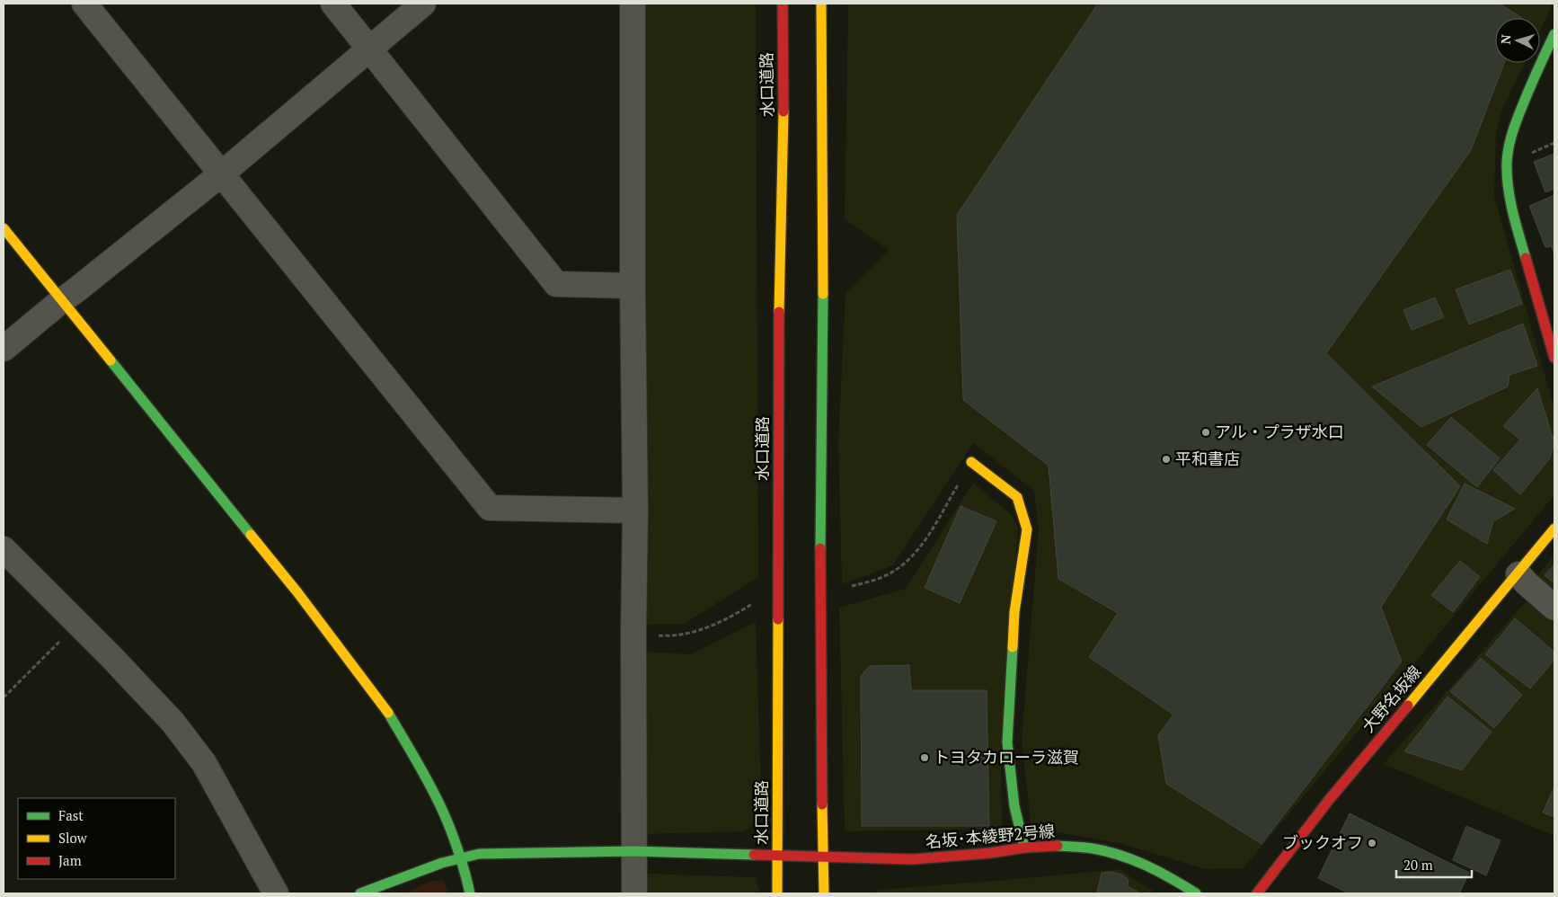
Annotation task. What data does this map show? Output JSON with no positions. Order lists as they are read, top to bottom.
{
  "streets": {
    "main road": ["水口道路", "大野名坂線", "名坂･本綾野2号線"]
  },
  "crossings": [
    ["水口道路", "名坂･本綾野2号線"]
  ],
  "places": [
    "アル・プラザ水口",
    "平和書店",
    "トヨタカローラ滋賀",
    "ブックオフ"
  ],
  "legend": ["Fast", "Slow", "Jam"],
  "scale_bar": "20 m",
  "north": "left"
}
